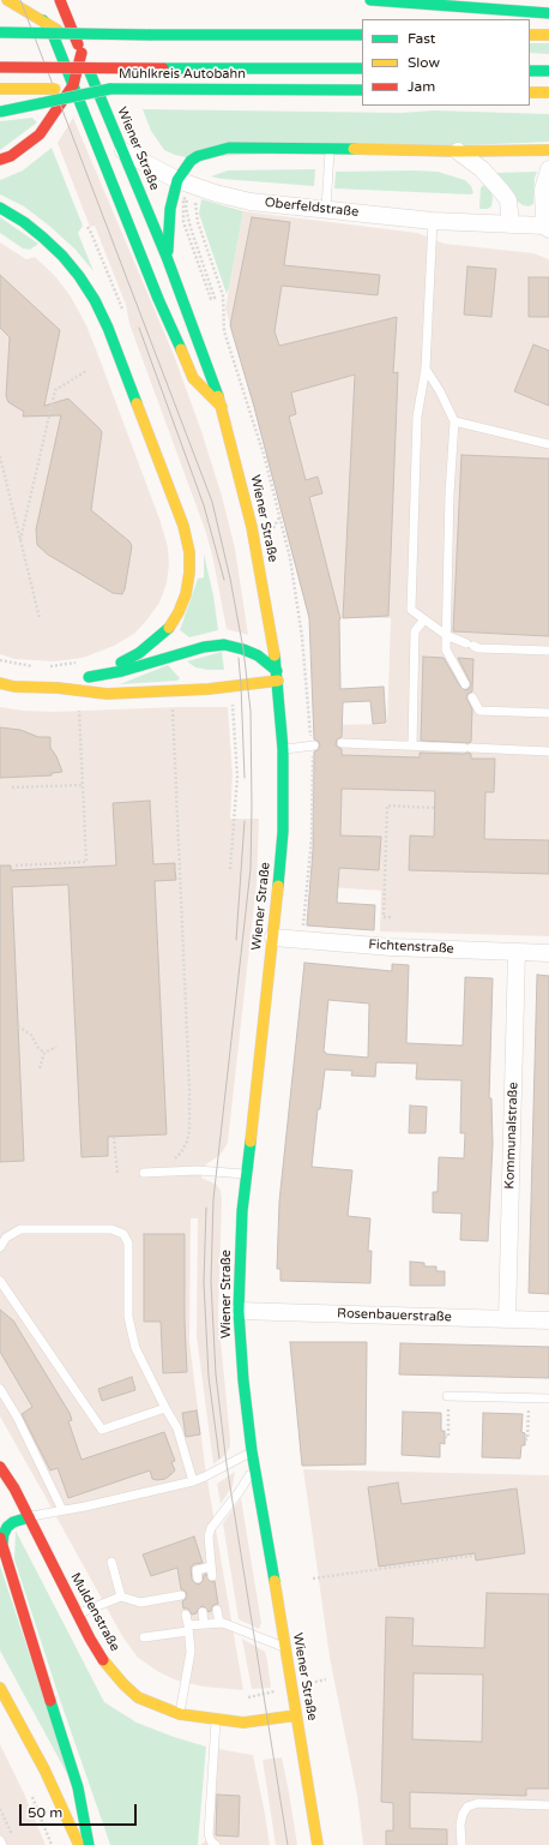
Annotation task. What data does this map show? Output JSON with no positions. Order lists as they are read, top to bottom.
{
  "streets": {
    "main road": ["Mühlkreis Autobahn", "Wiener Straße", "Muldenstraße"],
    "street": [
      "Oberfeldstraße",
      "Fichtenstraße",
      "Kommunalstraße",
      "Rosenbauerstraße"
    ]
  },
  "crossings": [
    ["Wiener Straße", "Oberfeldstraße"],
    ["Wiener Straße", "Fichtenstraße"],
    ["Wiener Straße", "Rosenbauerstraße"],
    ["Wiener Straße", "Muldenstraße"],
    ["Fichtenstraße", "Kommunalstraße"],
    ["Kommunalstraße", "Rosenbauerstraße"]
  ],
  "legend": ["Fast", "Slow", "Jam"],
  "scale_bar": "50 m"
}
